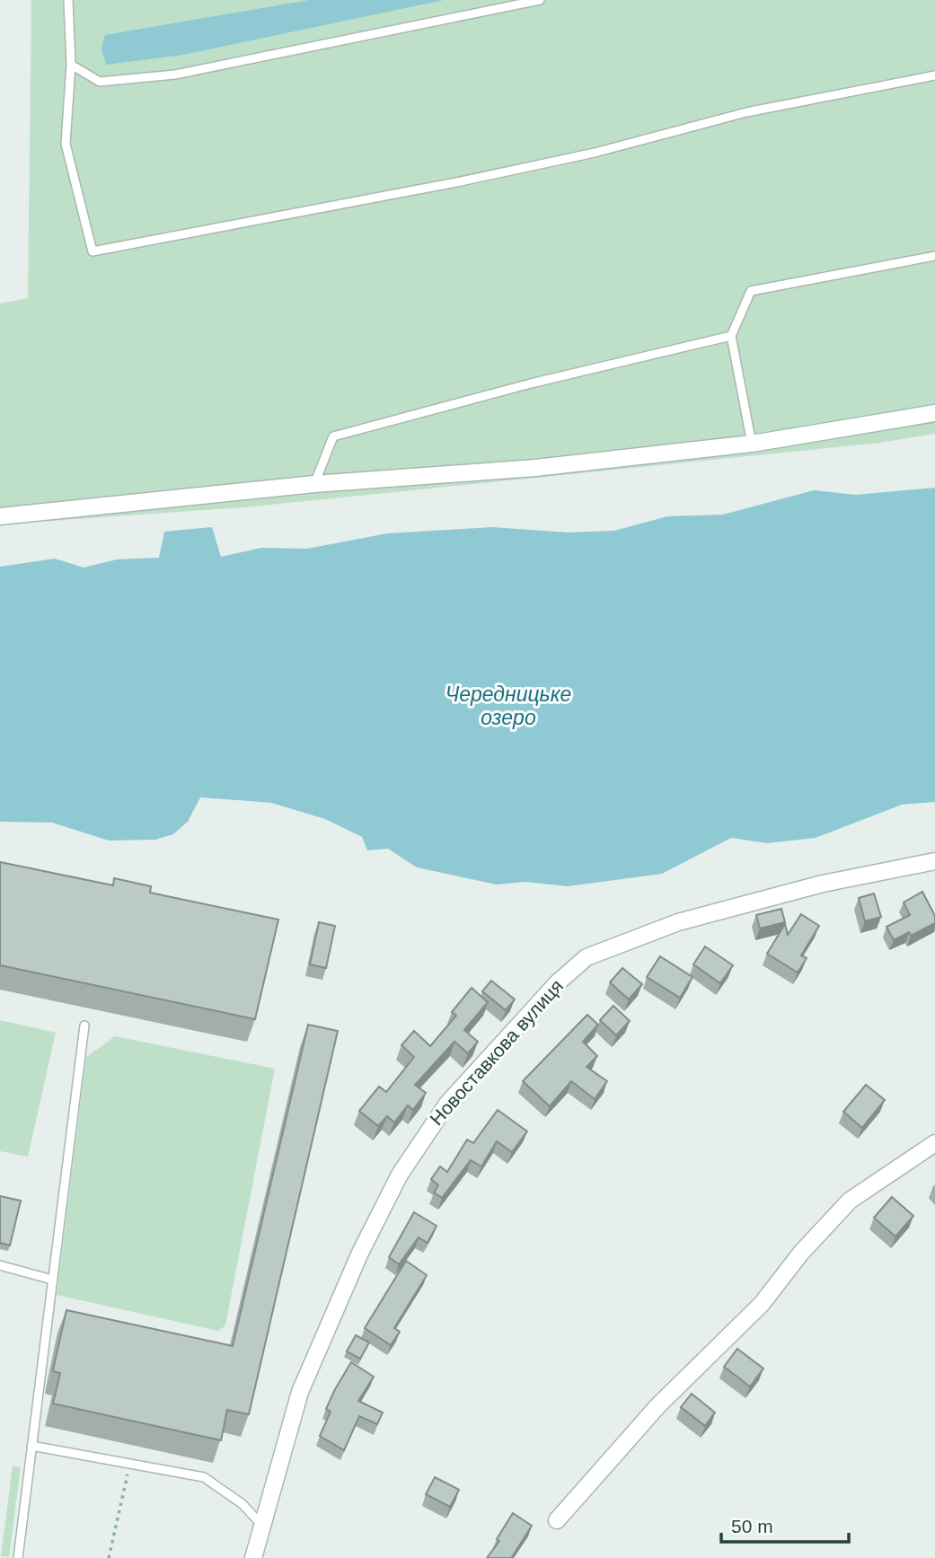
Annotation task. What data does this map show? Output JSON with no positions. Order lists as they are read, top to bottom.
{
  "streets": {
    "street": ["Новоставкова вулиця"]
  },
  "water": ["Чередницьке озеро"],
  "scale_bar": "50 m"
}
